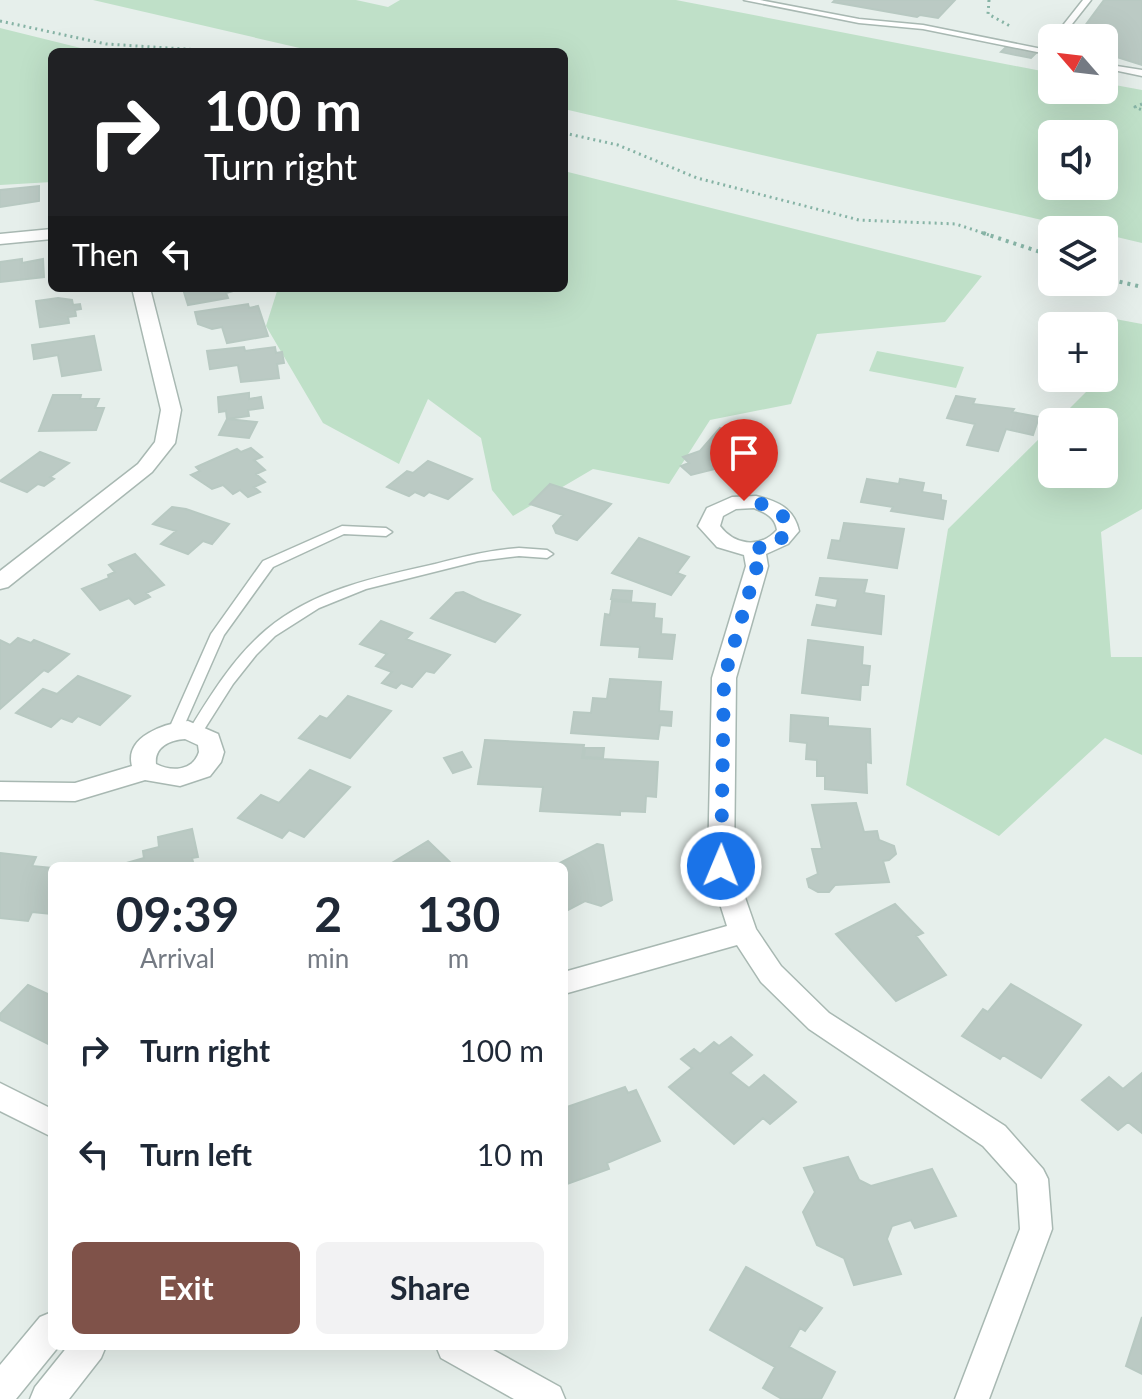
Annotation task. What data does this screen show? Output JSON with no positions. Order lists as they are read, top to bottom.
{
  "north": "top left",
  "page": {
    "map_buttons": ["+", "−"],
    "turn": ["100 m", "Turn right"],
    "then": "Then",
    "eta": [
      "09:39",
      "Arrival",
      "2",
      "min",
      "130",
      "m"
    ],
    "list": [
      {
        "name": "Turn right",
        "value": "100 m"
      },
      {
        "name": "Turn left",
        "value": "10 m"
      }
    ],
    "buttons": ["Exit", "Share"]
  }
}
